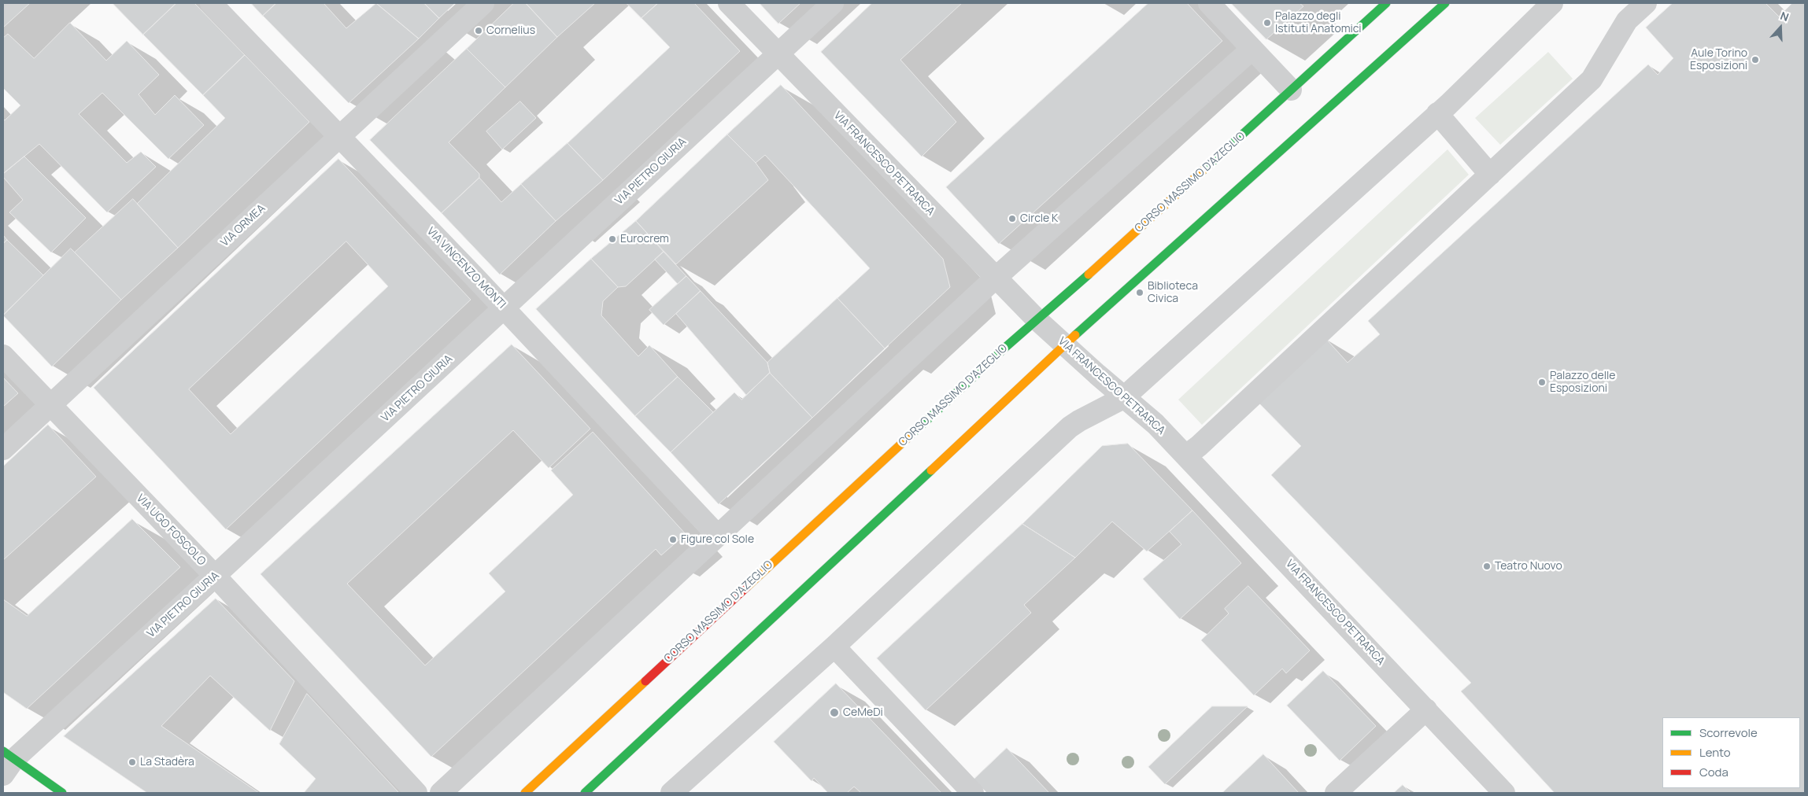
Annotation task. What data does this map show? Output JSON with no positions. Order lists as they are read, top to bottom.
{
  "streets": {
    "main road": ["CORSO MASSIMO D'AZEGLIO"],
    "street": [
      "VIA FRANCESCO PETRARCA",
      "VIA PIETRO GIURIA",
      "VIA ORMEA",
      "VIA VINCENZO MONTI",
      "VIA UGO FOSCOLO"
    ]
  },
  "crossings": [
    ["VIA FRANCESCO PETRARCA", "VIA PIETRO GIURIA"],
    ["VIA FRANCESCO PETRARCA", "CORSO MASSIMO D'AZEGLIO"],
    ["VIA PIETRO GIURIA", "VIA VINCENZO MONTI"],
    ["VIA PIETRO GIURIA", "VIA UGO FOSCOLO"],
    ["VIA ORMEA", "VIA VINCENZO MONTI"],
    ["VIA ORMEA", "VIA UGO FOSCOLO"]
  ],
  "places": [
    "Palazzo degli Istituti Anatomici",
    "Cornelius",
    "Aule Torino Esposizioni",
    "Circle K",
    "Eurocrem",
    "Biblioteca Civica",
    "Palazzo delle Esposizioni",
    "Figure col Sole",
    "Teatro Nuovo",
    "CeMeDi",
    "La Stadèra"
  ],
  "legend": ["Scorrevole", "Lento", "Coda"],
  "north": "top"
}
